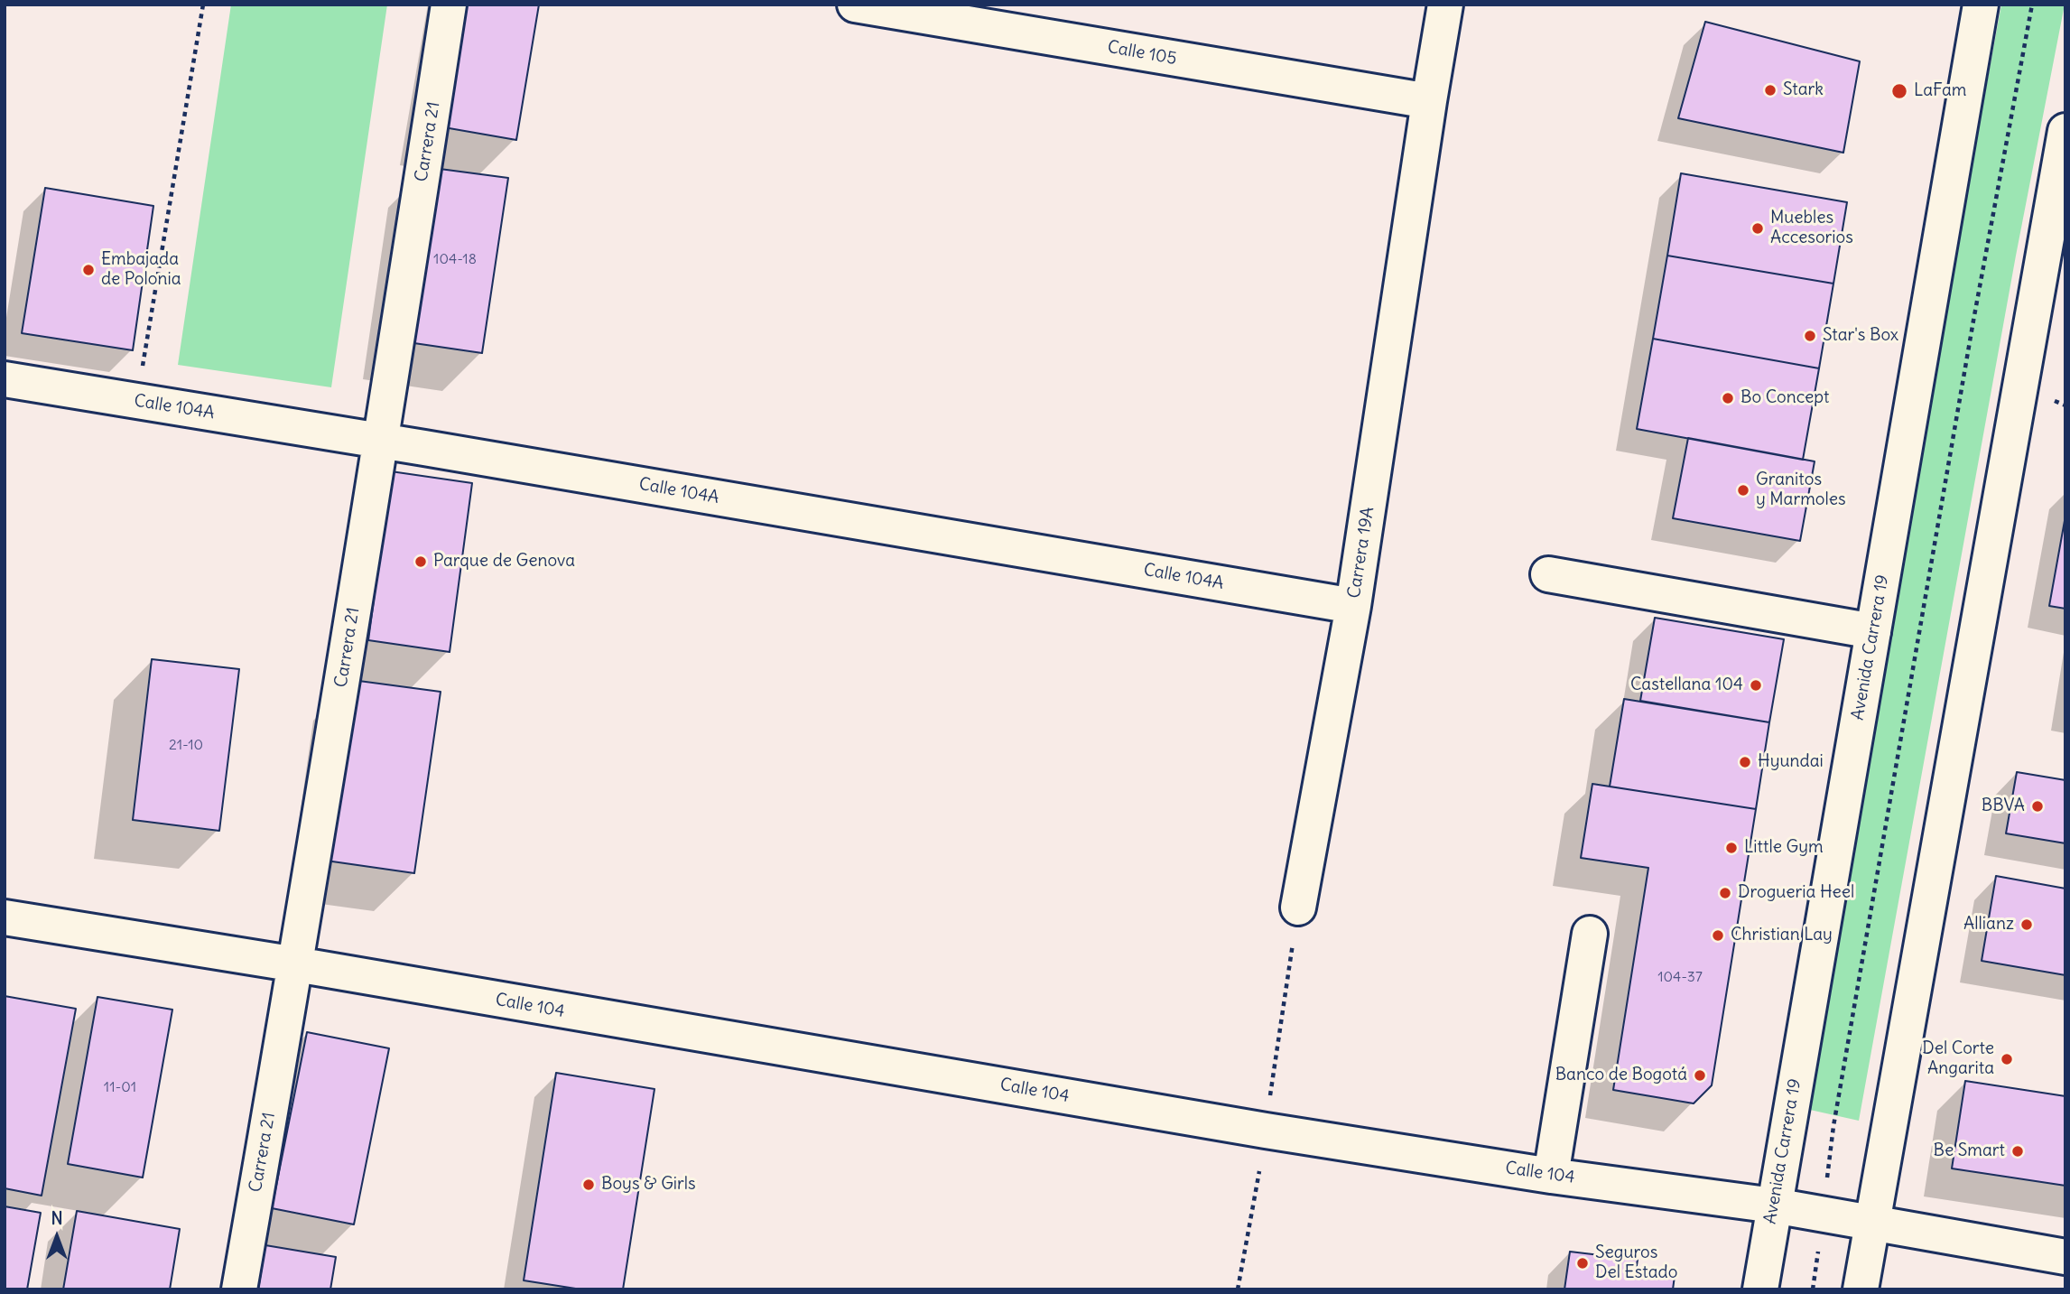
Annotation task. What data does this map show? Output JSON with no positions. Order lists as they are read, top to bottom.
{
  "streets": {
    "street": [
      "Calle 105",
      "Carrera 21",
      "Calle 104A",
      "Carrera 19A",
      "Avenida Carrera 19",
      "Calle 104"
    ]
  },
  "crossings": [
    ["Calle 105", "Carrera 19A"],
    ["Carrera 21", "Calle 104A"],
    ["Carrera 21", "Calle 104"],
    ["Calle 104A", "Carrera 19A"],
    ["Avenida Carrera 19", "Calle 104"]
  ],
  "places": [
    "Stark",
    "LaFam",
    "Muebles Accesorios",
    "Embajada de Polonia",
    "Star's Box",
    "Bo Concept",
    "Granitos y Marmoles",
    "Parque de Genova",
    "Castellana 104",
    "Hyundai",
    "BBVA",
    "Little Gym",
    "Drogueria Heel",
    "Allianz",
    "Christian Lay",
    "Del Corte Angarita",
    "Banco de Bogotá",
    "Be Smart",
    "Boys & Girls",
    "Seguros Del Estado"
  ],
  "house_numbers": [
    "104-18",
    "21-10",
    "104-37",
    "11-01"
  ],
  "north": "top"
}
